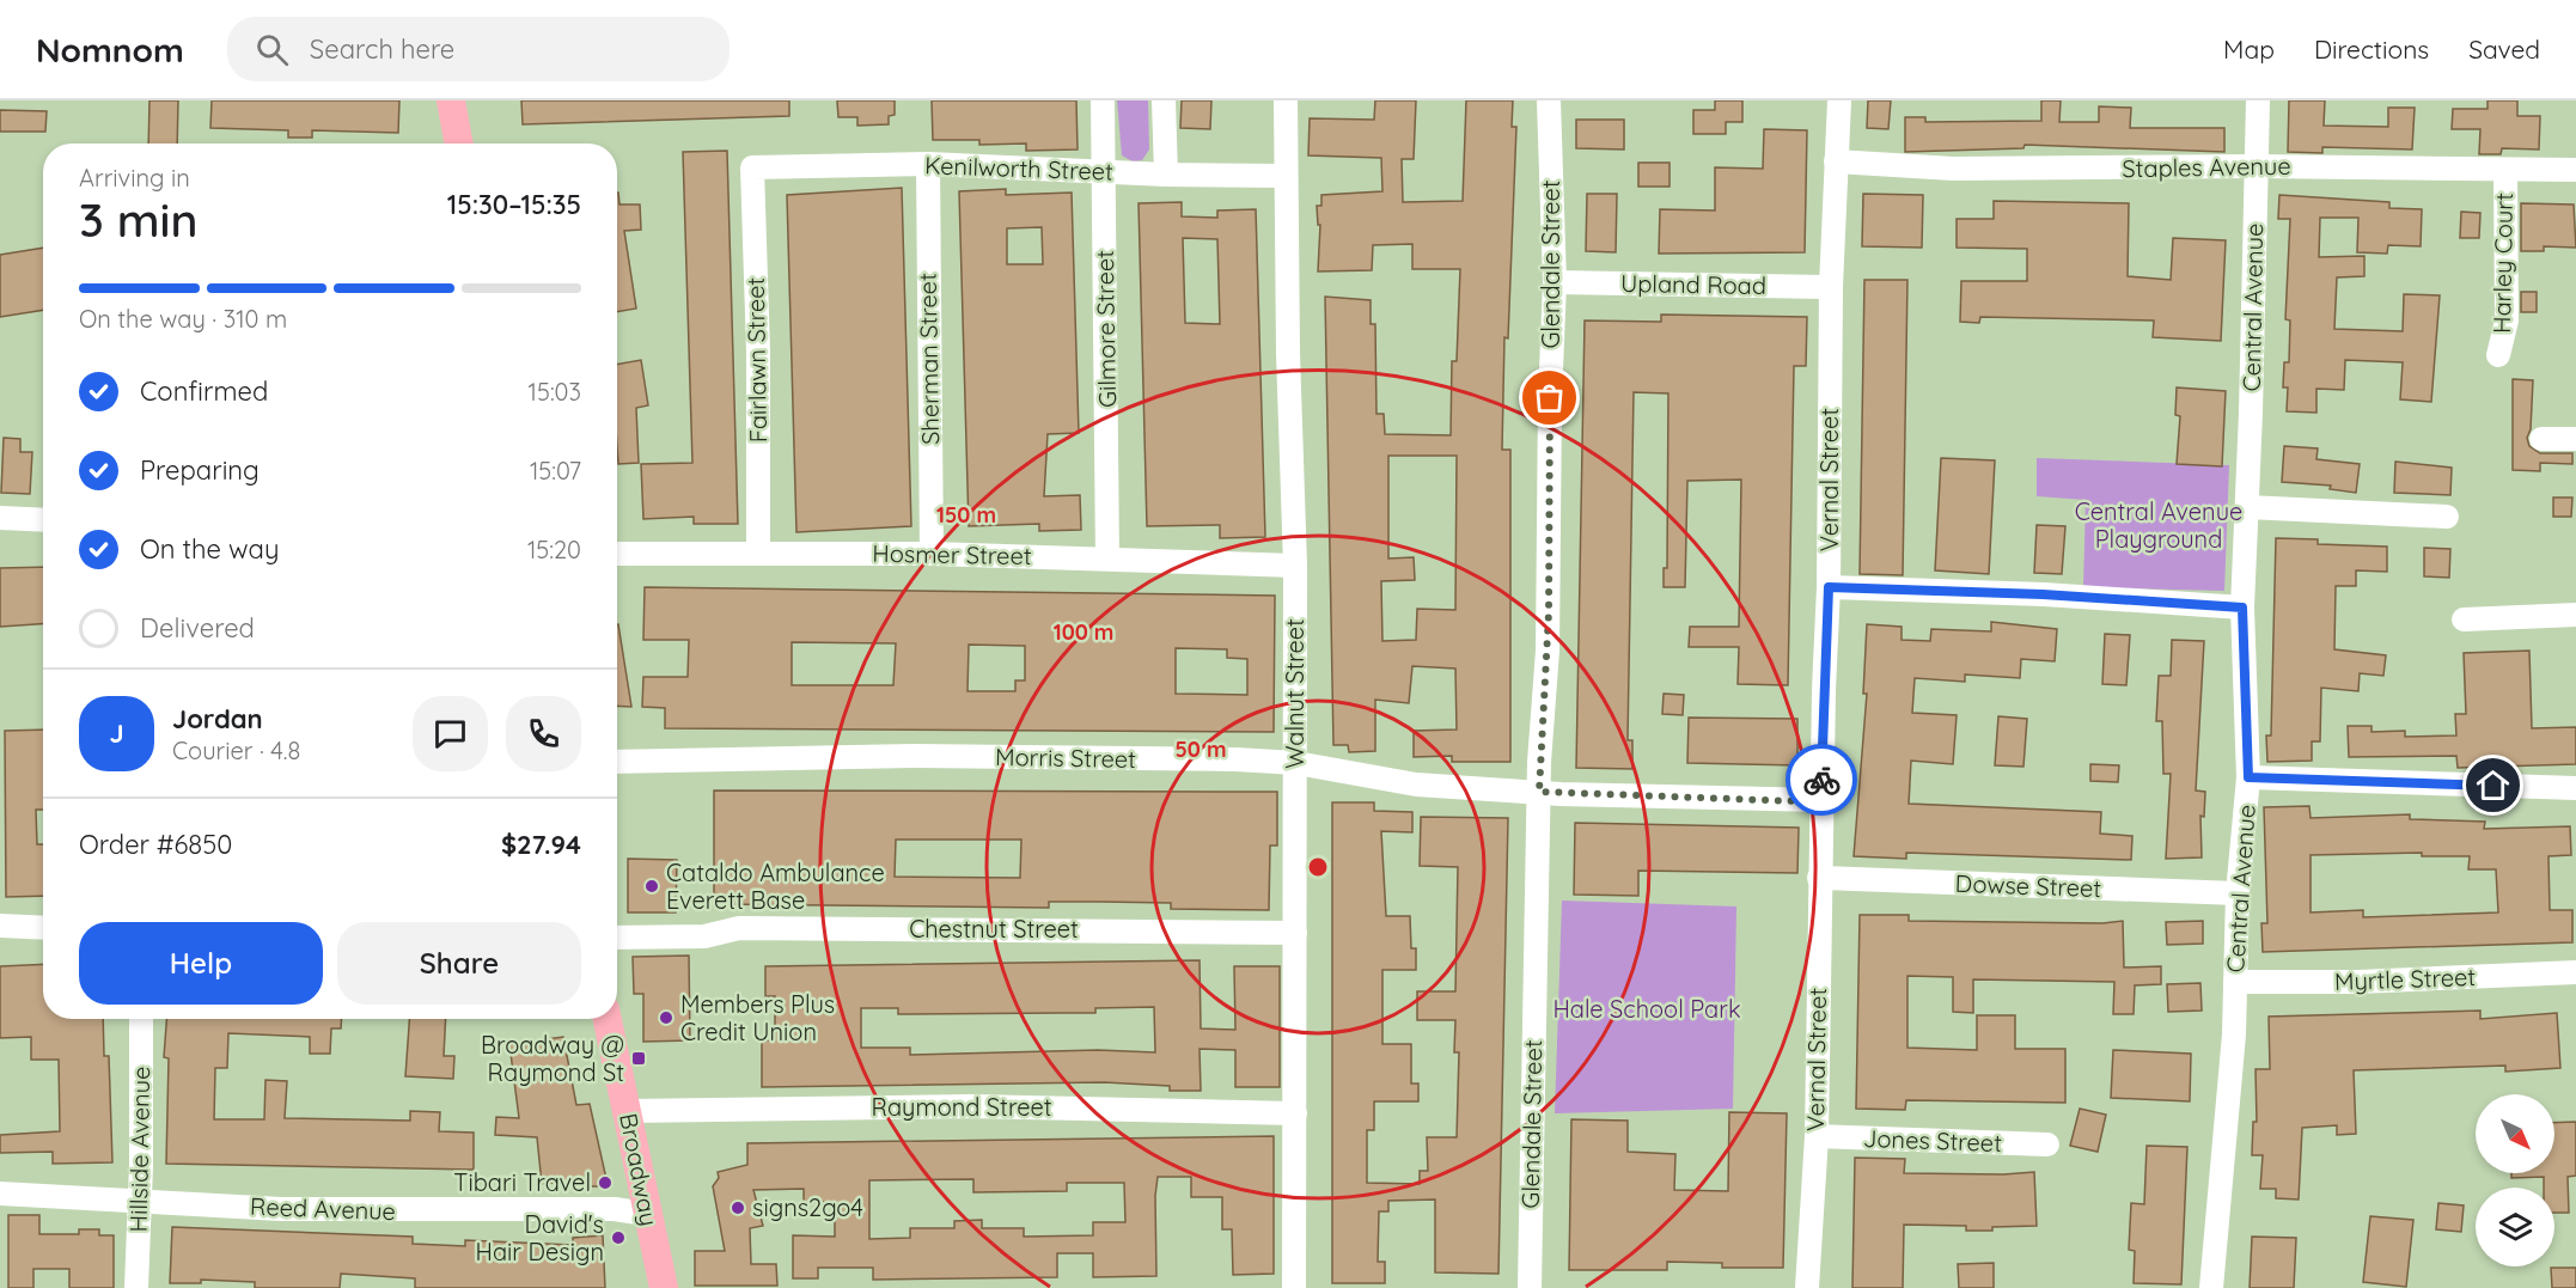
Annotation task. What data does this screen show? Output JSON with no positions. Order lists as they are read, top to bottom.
{
  "streets": {
    "main road": ["Broadway"],
    "street": [
      "Staples Avenue",
      "Kenilworth Street",
      "Harley Court",
      "Glendale Street",
      "Upland Road",
      "Central Avenue",
      "Gilmore Street",
      "Sherman Street",
      "Fairlawn Street",
      "Vernal Street",
      "Hosmer Street",
      "Walnut Street",
      "Morris Street",
      "Dowse Street",
      "Chestnut Street",
      "Myrtle Street",
      "Raymond Street",
      "Jones Street",
      "Hillside Avenue",
      "Reed Avenue"
    ]
  },
  "crossings": [
    ["Staples Avenue", "Harley Court"],
    ["Staples Avenue", "Central Avenue"],
    ["Staples Avenue", "Vernal Street"],
    ["Kenilworth Street", "Gilmore Street"],
    ["Kenilworth Street", "Sherman Street"],
    ["Kenilworth Street", "Fairlawn Street"],
    ["Kenilworth Street", "Walnut Street"],
    ["Glendale Street", "Upland Road"],
    ["Glendale Street", "Morris Street"],
    ["Upland Road", "Vernal Street"],
    ["Central Avenue", "Dowse Street"],
    ["Central Avenue", "Myrtle Street"],
    ["Gilmore Street", "Hosmer Street"],
    ["Sherman Street", "Hosmer Street"],
    ["Fairlawn Street", "Hosmer Street"],
    ["Vernal Street", "Morris Street"],
    ["Vernal Street", "Dowse Street"],
    ["Vernal Street", "Jones Street"],
    ["Hosmer Street", "Walnut Street"],
    ["Walnut Street", "Morris Street"],
    ["Walnut Street", "Chestnut Street"],
    ["Walnut Street", "Raymond Street"],
    ["Raymond Street", "Broadway"],
    ["Hillside Avenue", "Reed Avenue"],
    ["Broadway", "Reed Avenue"]
  ],
  "parks": ["Central Avenue Playground", "Hale School Park"],
  "places": {
    "other": [
      "Cataldo Ambulance Everett Base",
      "Members Plus Credit Union",
      "Tibari Travel",
      "signs2go4",
      "David's Hair Design"
    ],
    "transit": ["Broadway @ Raymond St"]
  },
  "north": "bottom right",
  "page": {
    "header": "Nomnom",
    "search": "Search here",
    "nav": ["Map", "Directions", "Saved"],
    "heading": ["3 min", "Arriving in", "15:30–15:35"],
    "panel": [
      "Jordan",
      "Courier · 4.8",
      "Order #6850",
      "$27.94"
    ],
    "bar": "On the way · 310 m",
    "list": [
      ["Confirmed", "15:03"],
      ["Preparing", "15:07"],
      ["On the way", "15:20"],
      "Delivered"
    ],
    "round": "J",
    "buttons": ["Help", "Share"]
  },
  "rings": ["150 m", "100 m", "50 m"]
}
